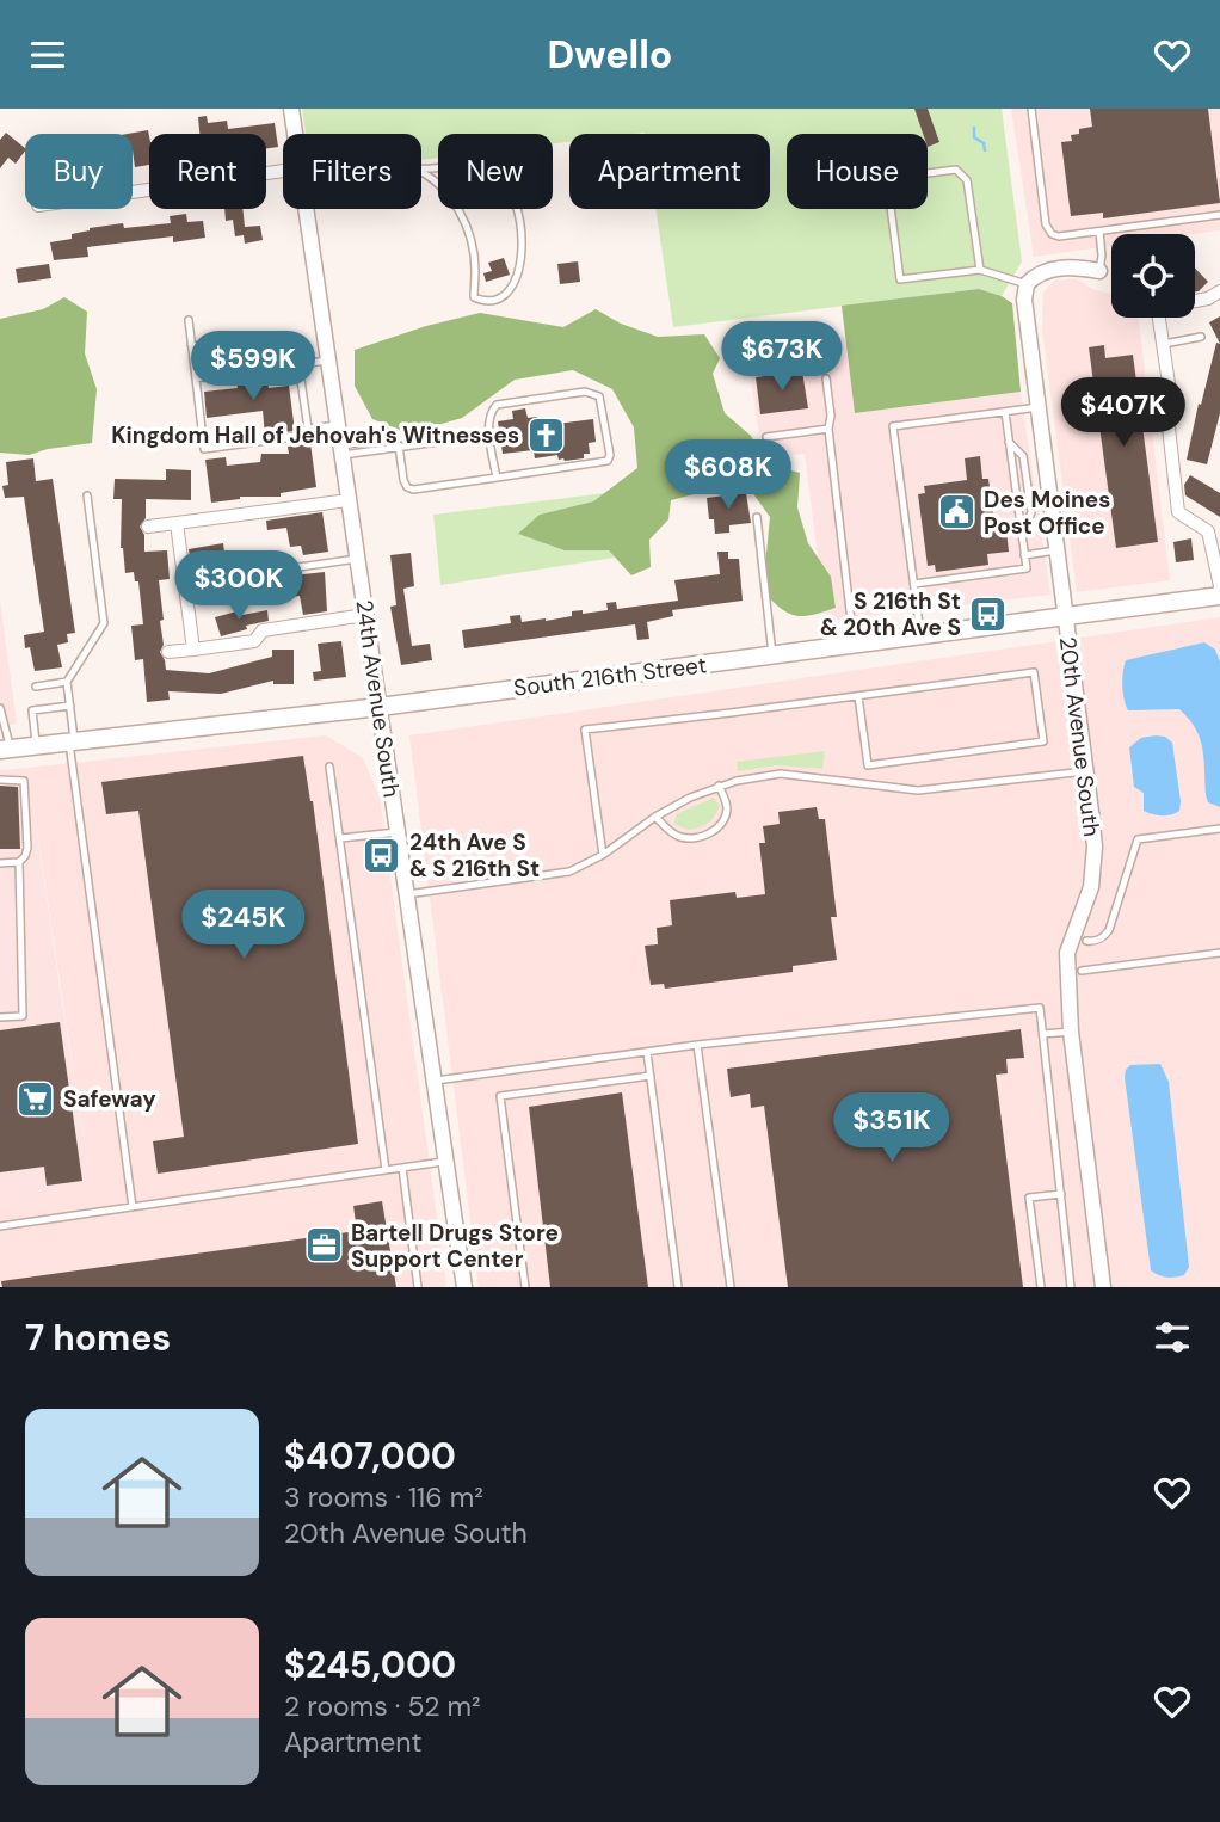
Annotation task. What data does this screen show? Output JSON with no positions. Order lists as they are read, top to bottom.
{
  "streets": {
    "main road": ["South 216th Street"],
    "street": ["24th Avenue South", "20th Avenue South"]
  },
  "crossings": [
    ["South 216th Street", "24th Avenue South"],
    ["South 216th Street", "20th Avenue South"]
  ],
  "places": {
    "church": ["Kingdom Hall of Jehovah's Witnesses"],
    "public building": ["Des Moines Post Office"],
    "bus stop": ["S 216th St & 20th Ave S", "24th Ave S & S 216th St"],
    "supermarket": ["Safeway"],
    "office": ["Bartell Drugs Store Support Center"]
  },
  "page": {
    "header": "Dwello",
    "chip": [
      "Buy",
      "Rent",
      "Filters",
      "New",
      "Apartment",
      "House"
    ],
    "price": [
      "$673K",
      "$599K",
      "$407K",
      "$608K",
      "$300K",
      "$245K",
      "$351K"
    ],
    "heading": "7 homes",
    "list": [
      {
        "name": "$407,000",
        "note": "3 rooms · 116 m² · 20th Avenue South"
      },
      {
        "name": "$245,000",
        "note": "2 rooms · 52 m² · Apartment"
      }
    ]
  }
}
